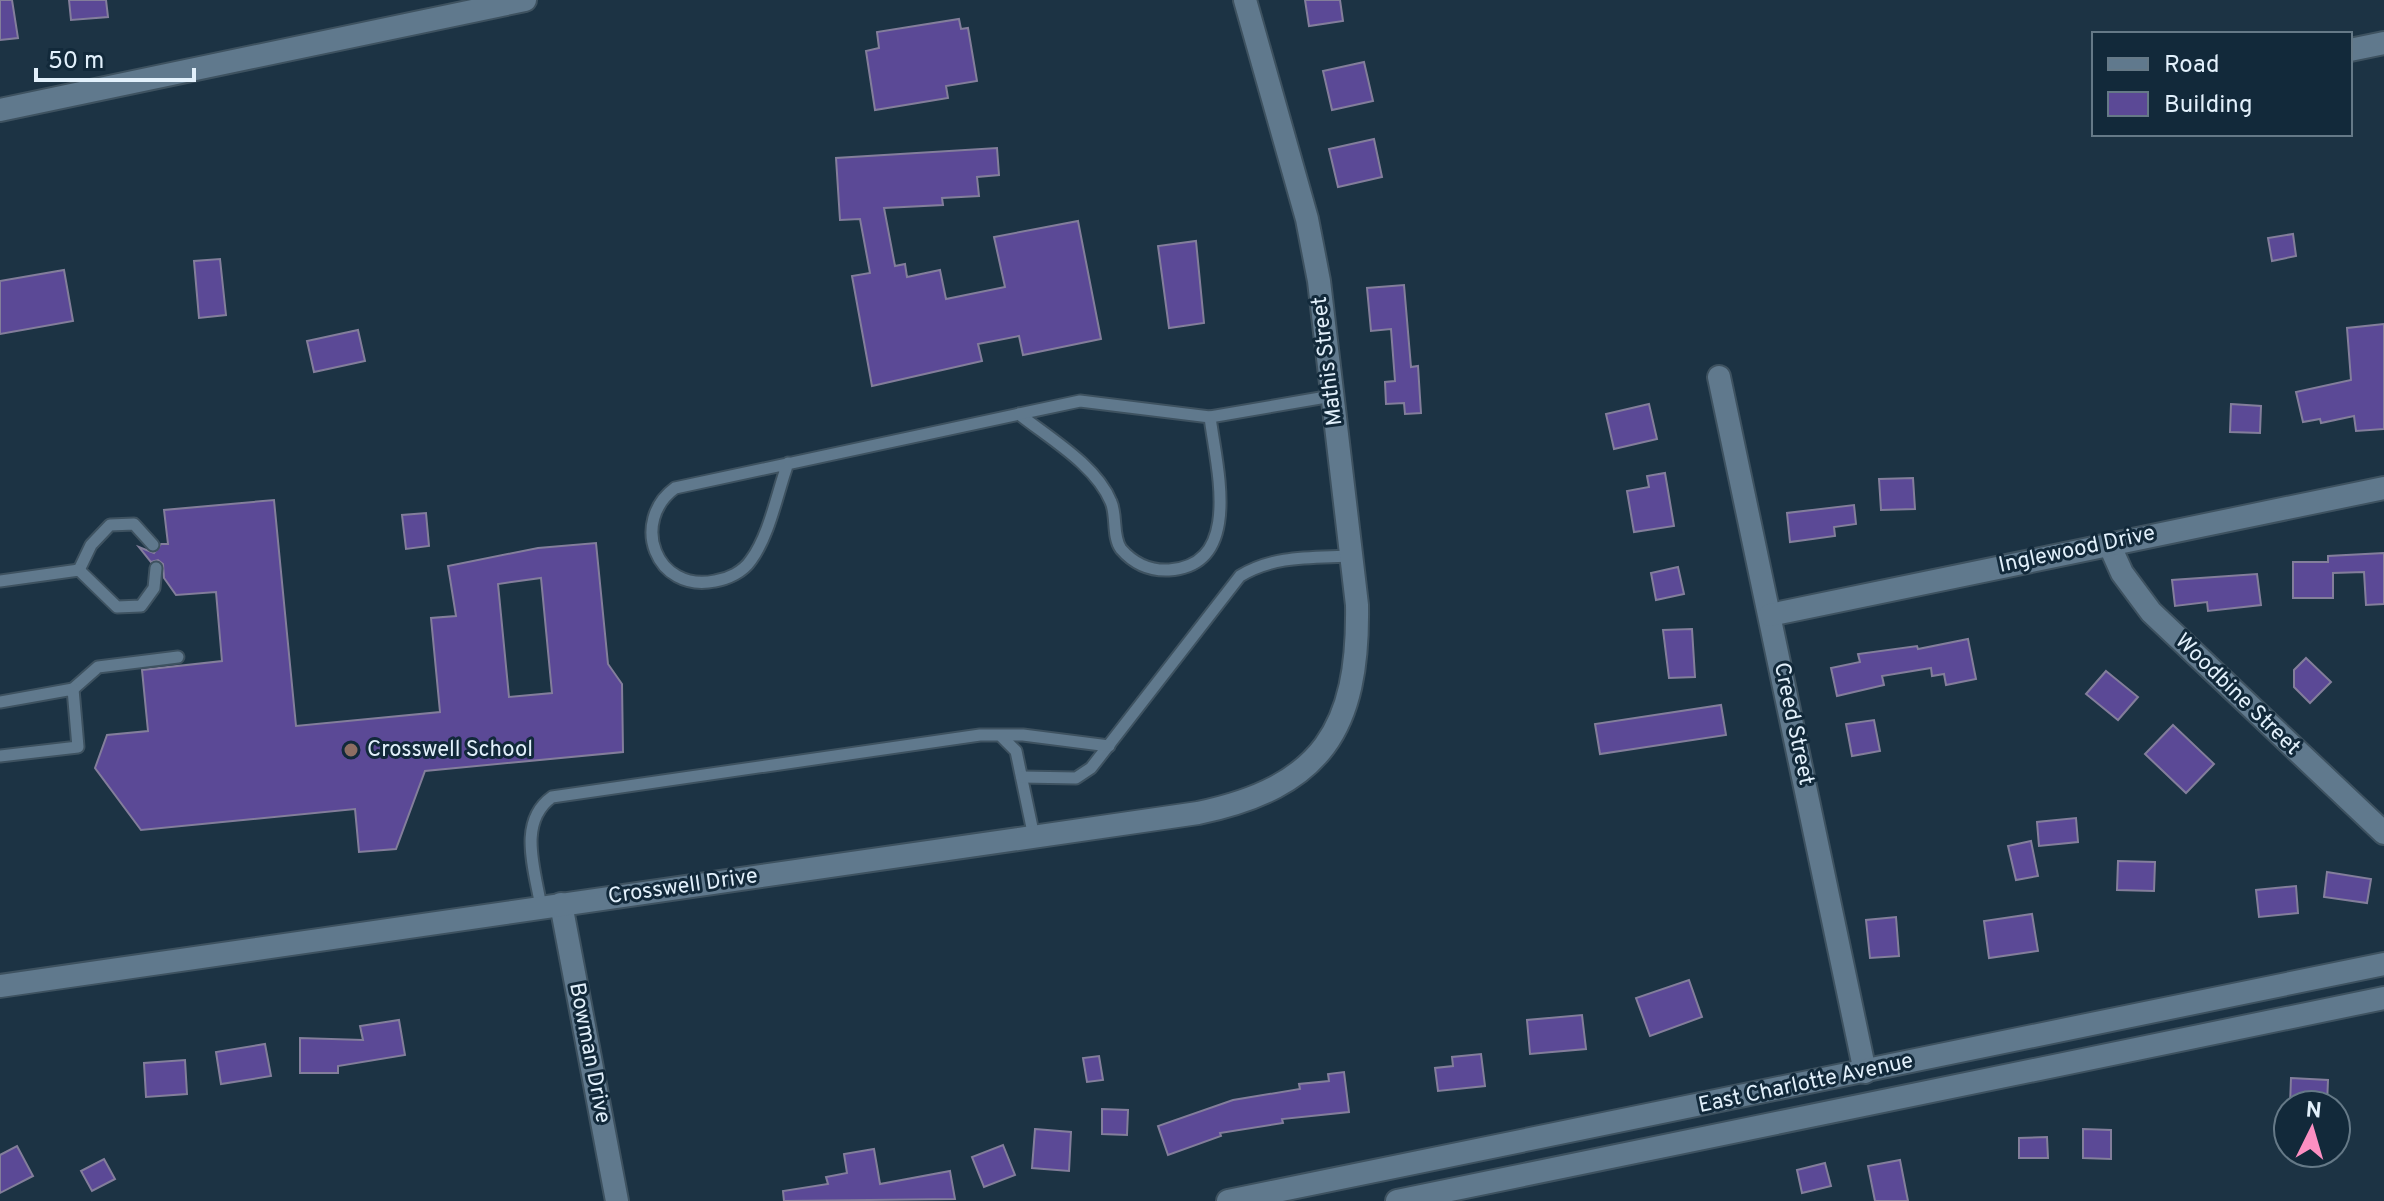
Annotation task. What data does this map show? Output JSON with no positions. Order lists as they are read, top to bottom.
{
  "streets": {
    "street": [
      "Mathis Street",
      "Inglewood Drive",
      "Woodbine Street",
      "Creed Street",
      "Crosswell Drive",
      "Bowman Drive",
      "East Charlotte Avenue"
    ]
  },
  "crossings": [
    ["Mathis Street", "Crosswell Drive"],
    ["Inglewood Drive", "Woodbine Street"],
    ["Inglewood Drive", "Creed Street"],
    ["Creed Street", "East Charlotte Avenue"],
    ["Crosswell Drive", "Bowman Drive"]
  ],
  "places": ["Crosswell School"],
  "legend": ["Road", "Building"],
  "scale_bar": "50 m",
  "north": "top"
}
